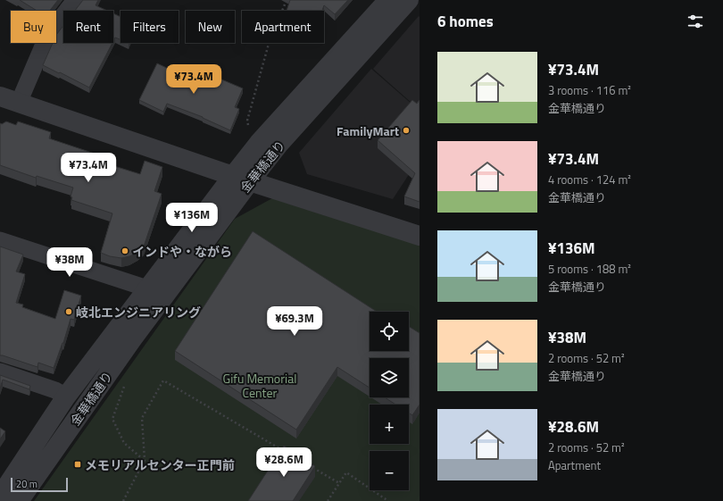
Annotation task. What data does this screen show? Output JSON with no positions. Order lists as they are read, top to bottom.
{
  "streets": {
    "street": ["金華橋通り"]
  },
  "parks": ["Gifu Memorial Center"],
  "places": {
    "other": ["FamilyMart", "インドや・ながら", "岐北エンジニアリング"],
    "transit": ["メモリアルセンター正門前"]
  },
  "scale_bar": "20 m",
  "page": {
    "heading": "6 homes",
    "chip": [
      "Buy",
      "Rent",
      "Filters",
      "New",
      "Apartment"
    ],
    "list": [
      {
        "name": "¥73.4M",
        "note": "3 rooms · 116 m² · 金華橋通り"
      },
      {
        "name": "¥73.4M",
        "note": "4 rooms · 124 m² · 金華橋通り"
      },
      {
        "name": "¥136M",
        "note": "5 rooms · 188 m² · 金華橋通り"
      },
      {
        "name": "¥38M",
        "note": "2 rooms · 52 m² · 金華橋通り"
      },
      {
        "name": "¥28.6M",
        "note": "2 rooms · 52 m² · Apartment"
      }
    ],
    "price": [
      "¥73.4M",
      "¥73.4M",
      "¥136M",
      "¥38M",
      "¥69.3M",
      "¥28.6M"
    ],
    "map_buttons": ["+", "−"],
    "scale": "20 m"
  }
}
